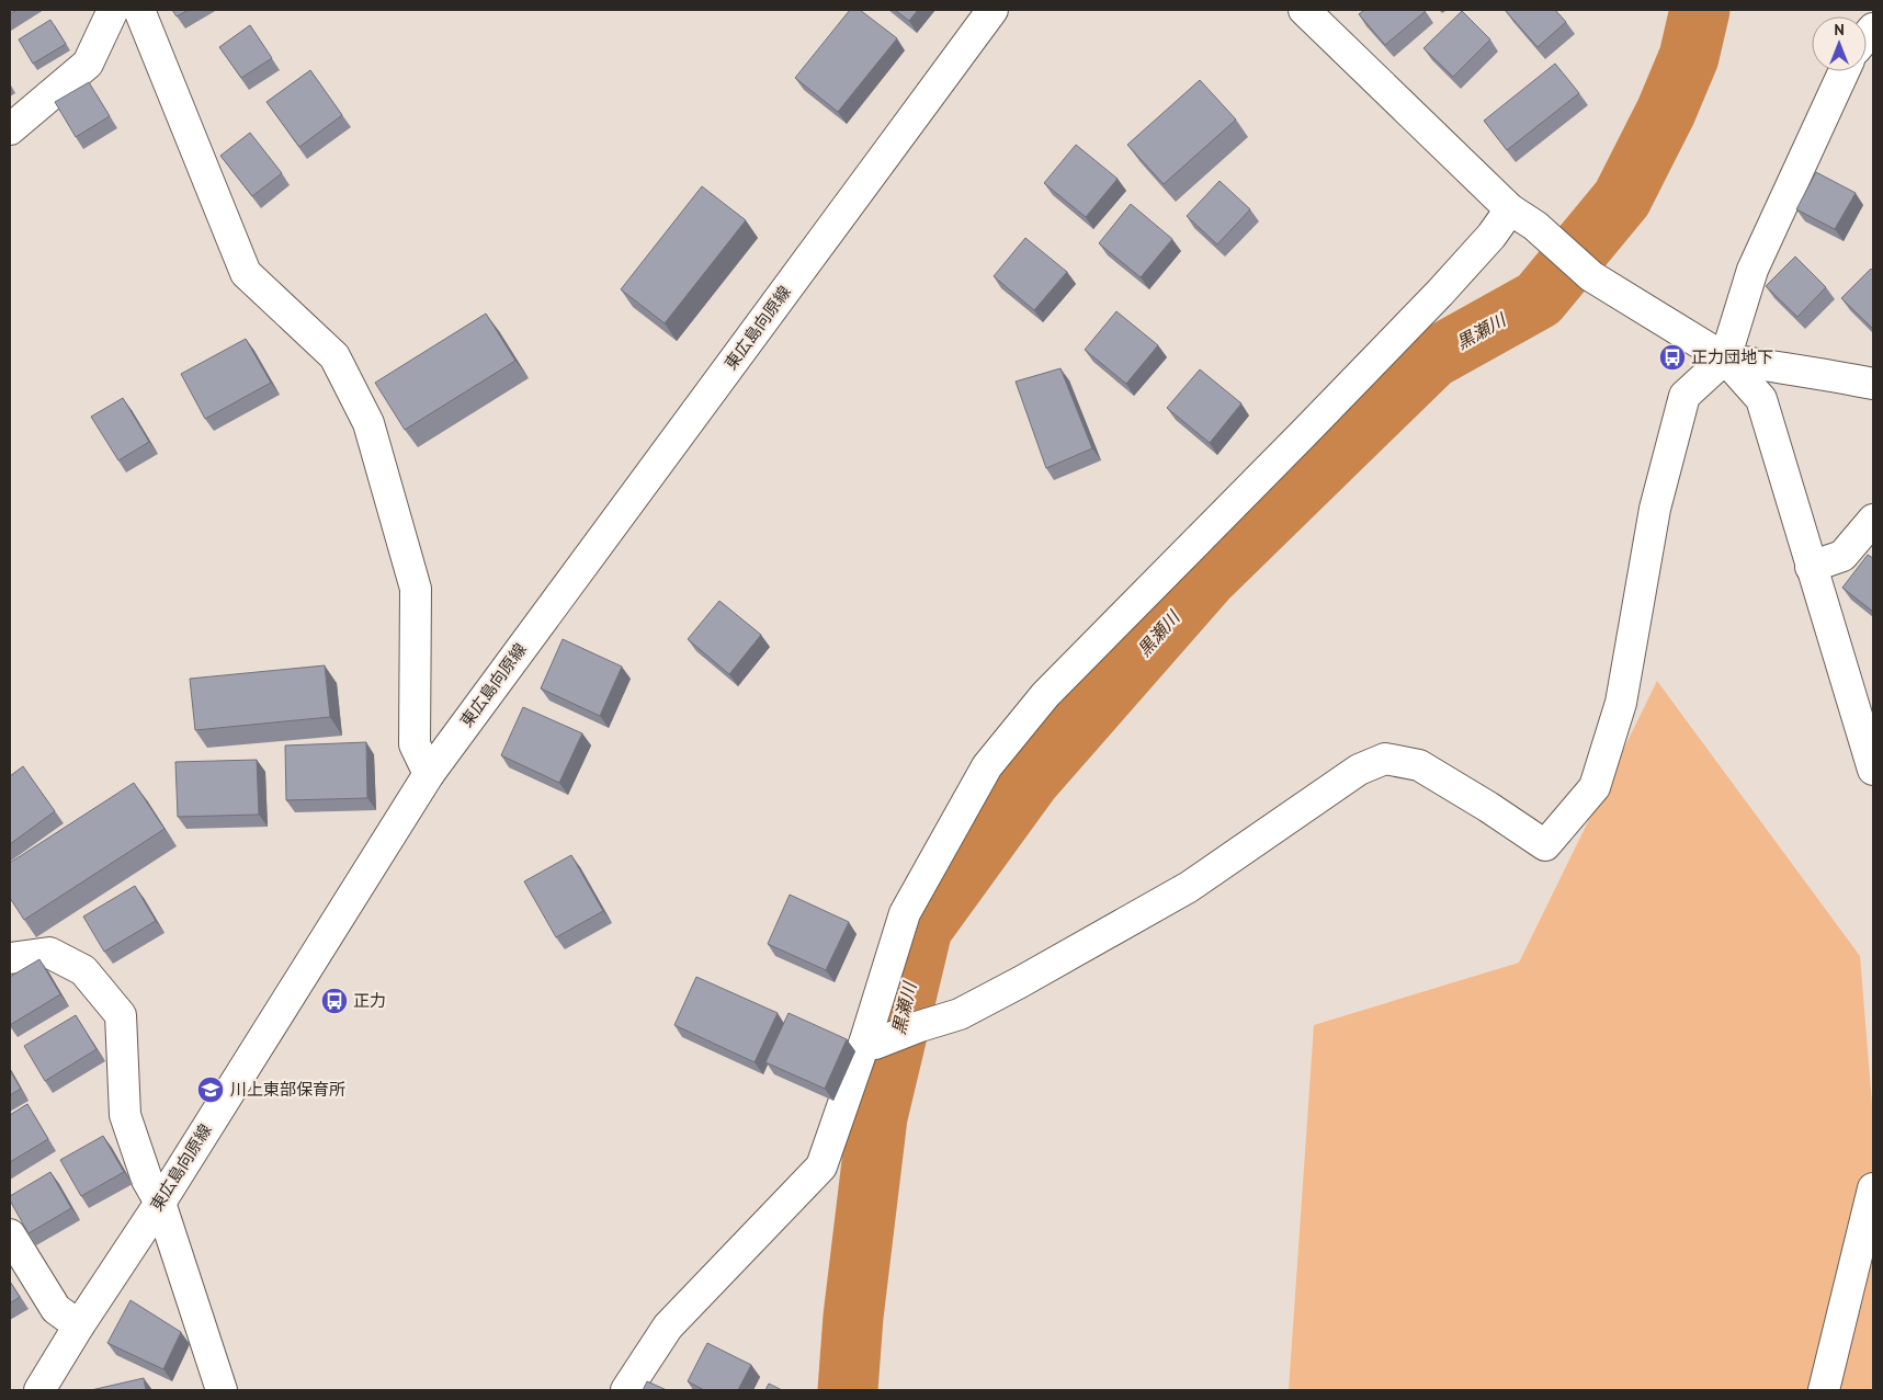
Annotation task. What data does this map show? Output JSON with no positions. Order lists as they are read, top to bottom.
{
  "streets": {
    "street": ["東広島向原線"]
  },
  "water": ["黒瀬川"],
  "places": {
    "bus stop": ["正力団地下", "正力"],
    "school or university": ["川上東部保育所"]
  },
  "north": "top"
}
